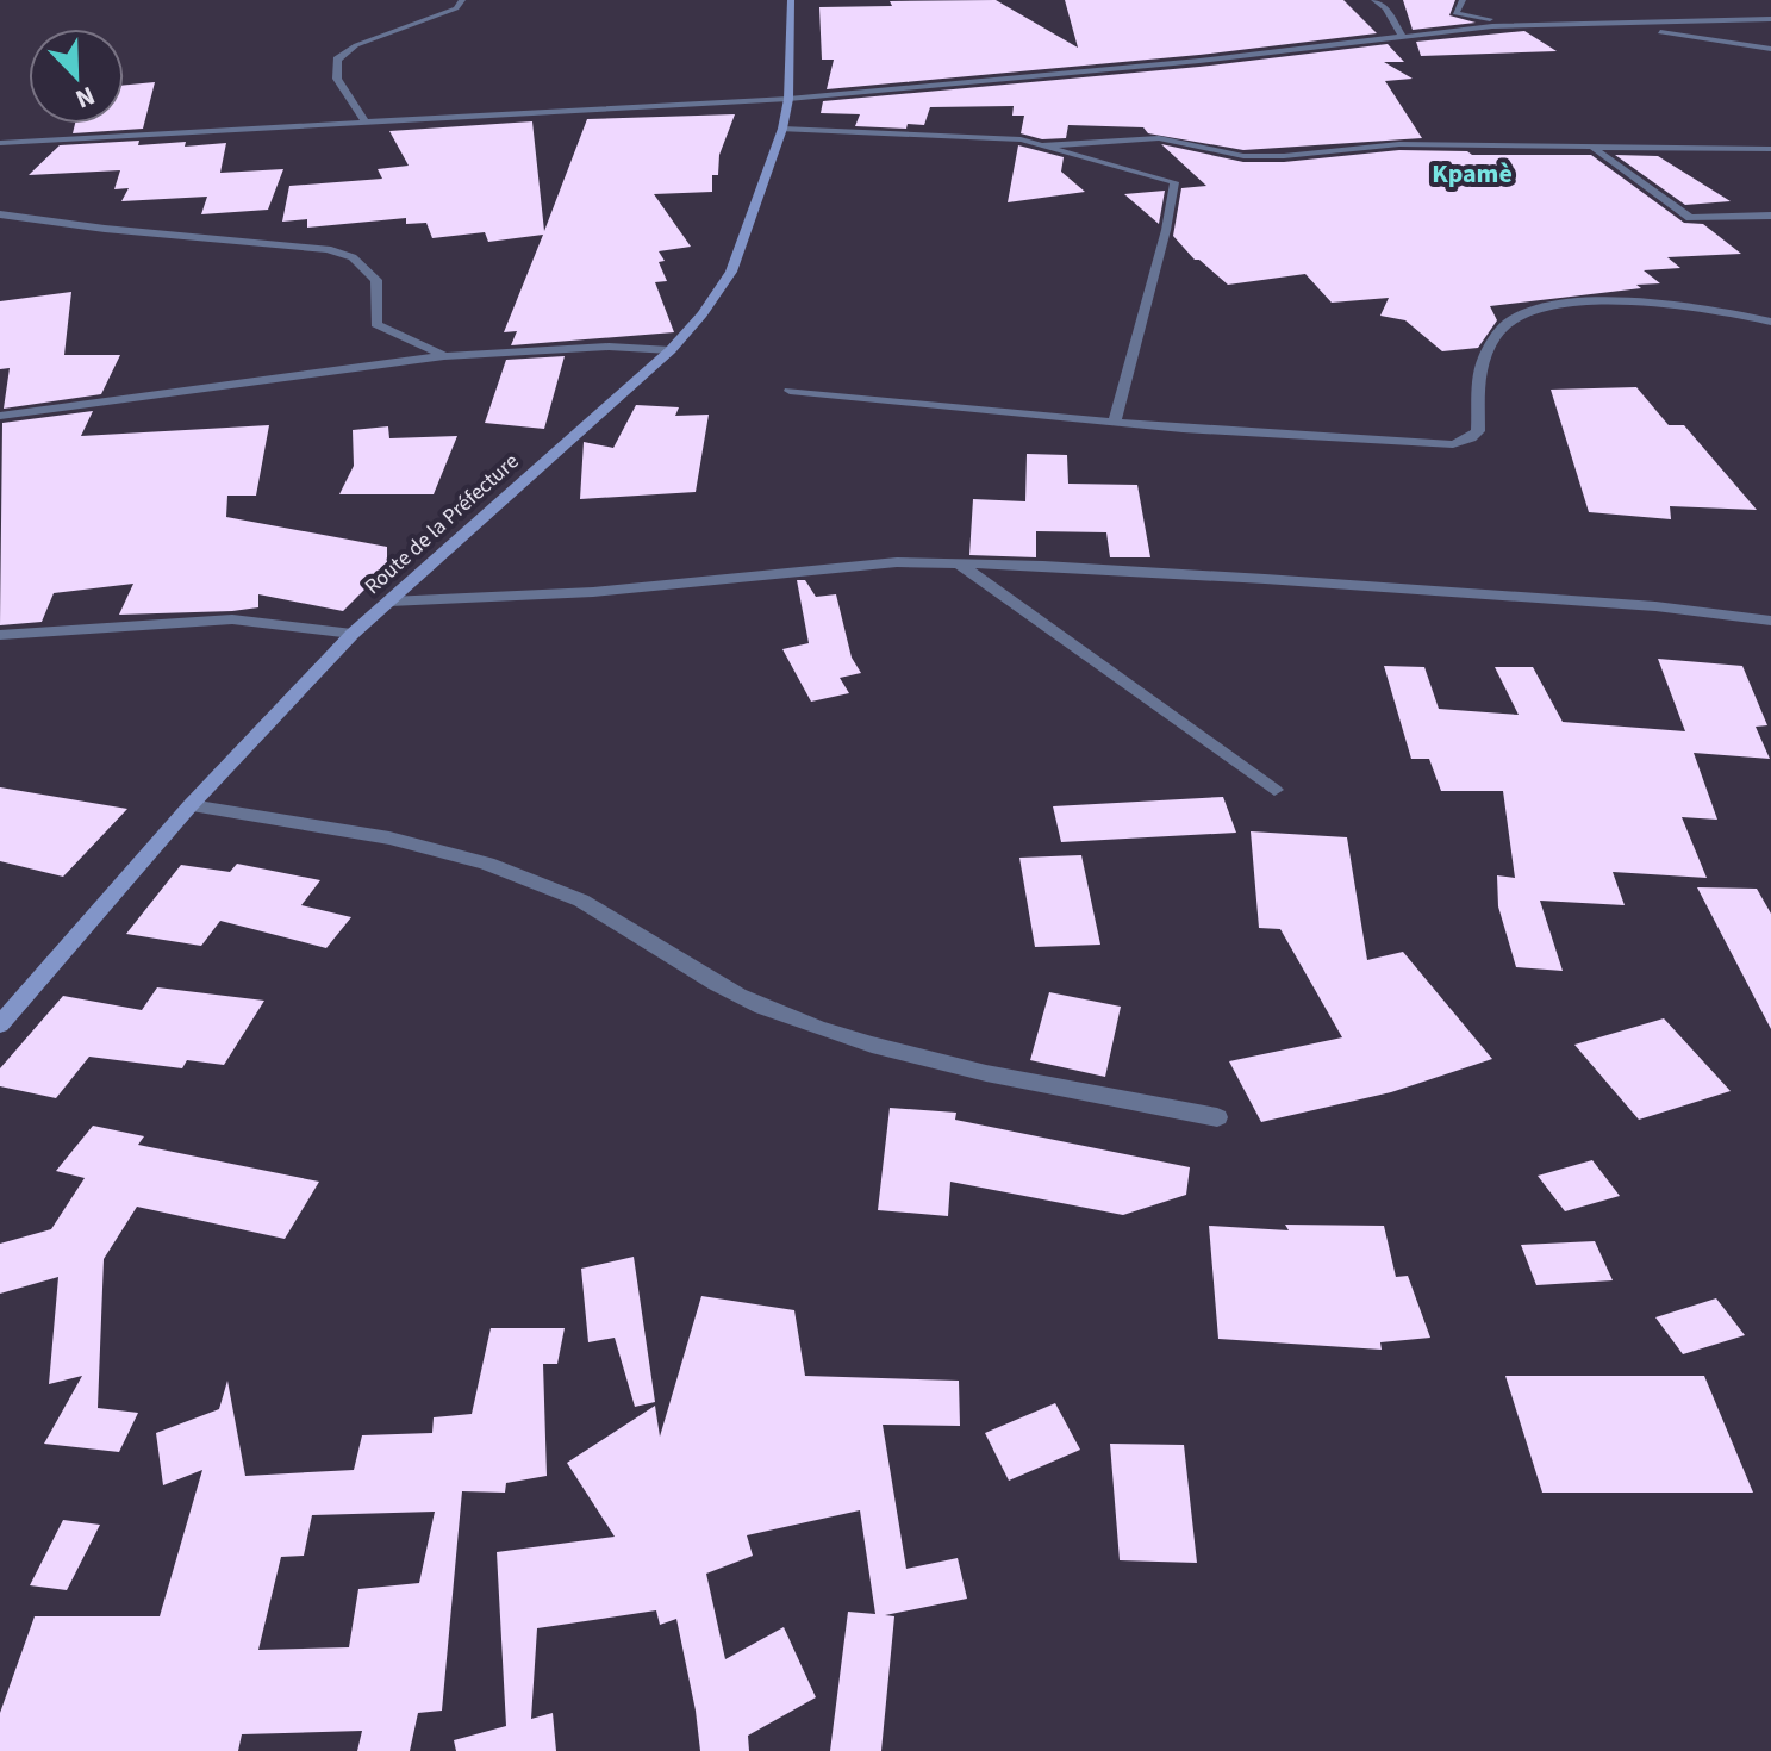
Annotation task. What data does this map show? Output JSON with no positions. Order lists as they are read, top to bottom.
{
  "streets": {
    "street": ["Route de la Préfecture"]
  },
  "districts": ["Kpamè"],
  "north": "bottom right"
}
